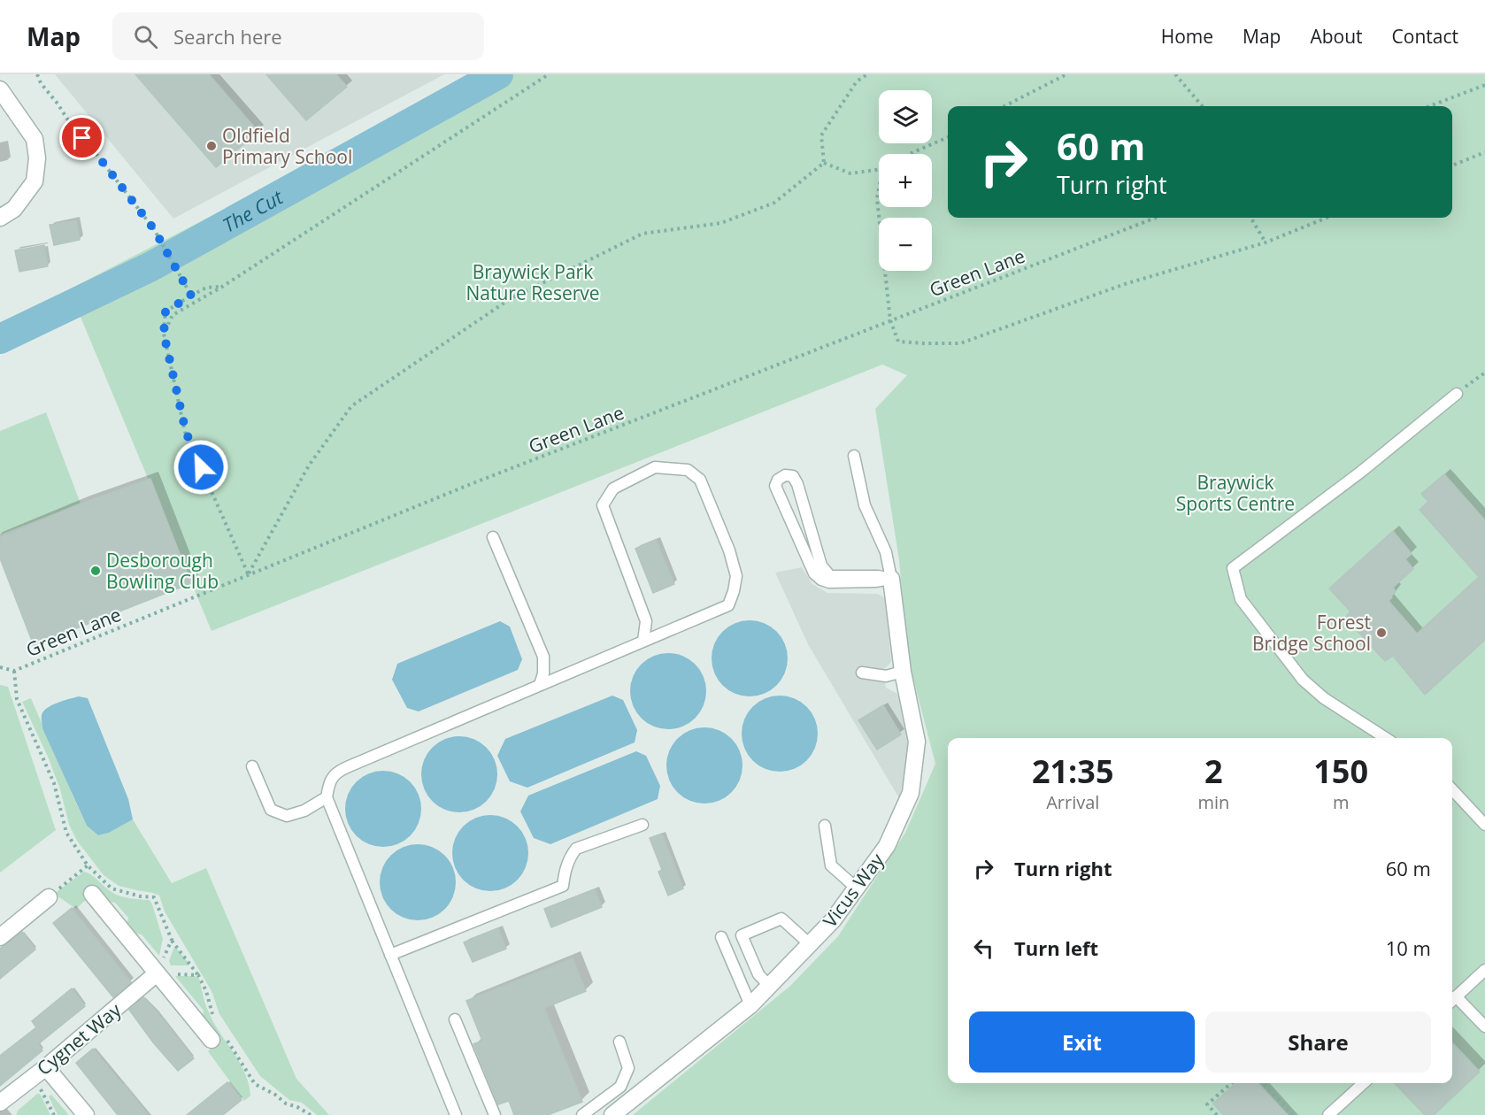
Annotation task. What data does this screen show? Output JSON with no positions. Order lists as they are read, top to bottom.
{
  "streets": {
    "street": ["Vicus Way", "Cygnet Way"],
    "path": ["Green Lane"]
  },
  "water": ["The Cut"],
  "parks": ["Braywick Park Nature Reserve", "Braywick Sports Centre"],
  "places": ["Oldfield Primary School", "Desborough Bowling Club", "Forest Bridge School"],
  "page": {
    "header": "Map",
    "search": "Search here",
    "nav": [
      "Home",
      "Map",
      "About",
      "Contact"
    ],
    "map_buttons": ["+", "−"],
    "turn": ["60 m", "Turn right"],
    "eta": [
      "21:35",
      "Arrival",
      "2",
      "min",
      "150",
      "m"
    ],
    "list": [
      {
        "name": "Turn right",
        "value": "60 m"
      },
      {
        "name": "Turn left",
        "value": "10 m"
      }
    ],
    "buttons": ["Exit", "Share"]
  }
}
